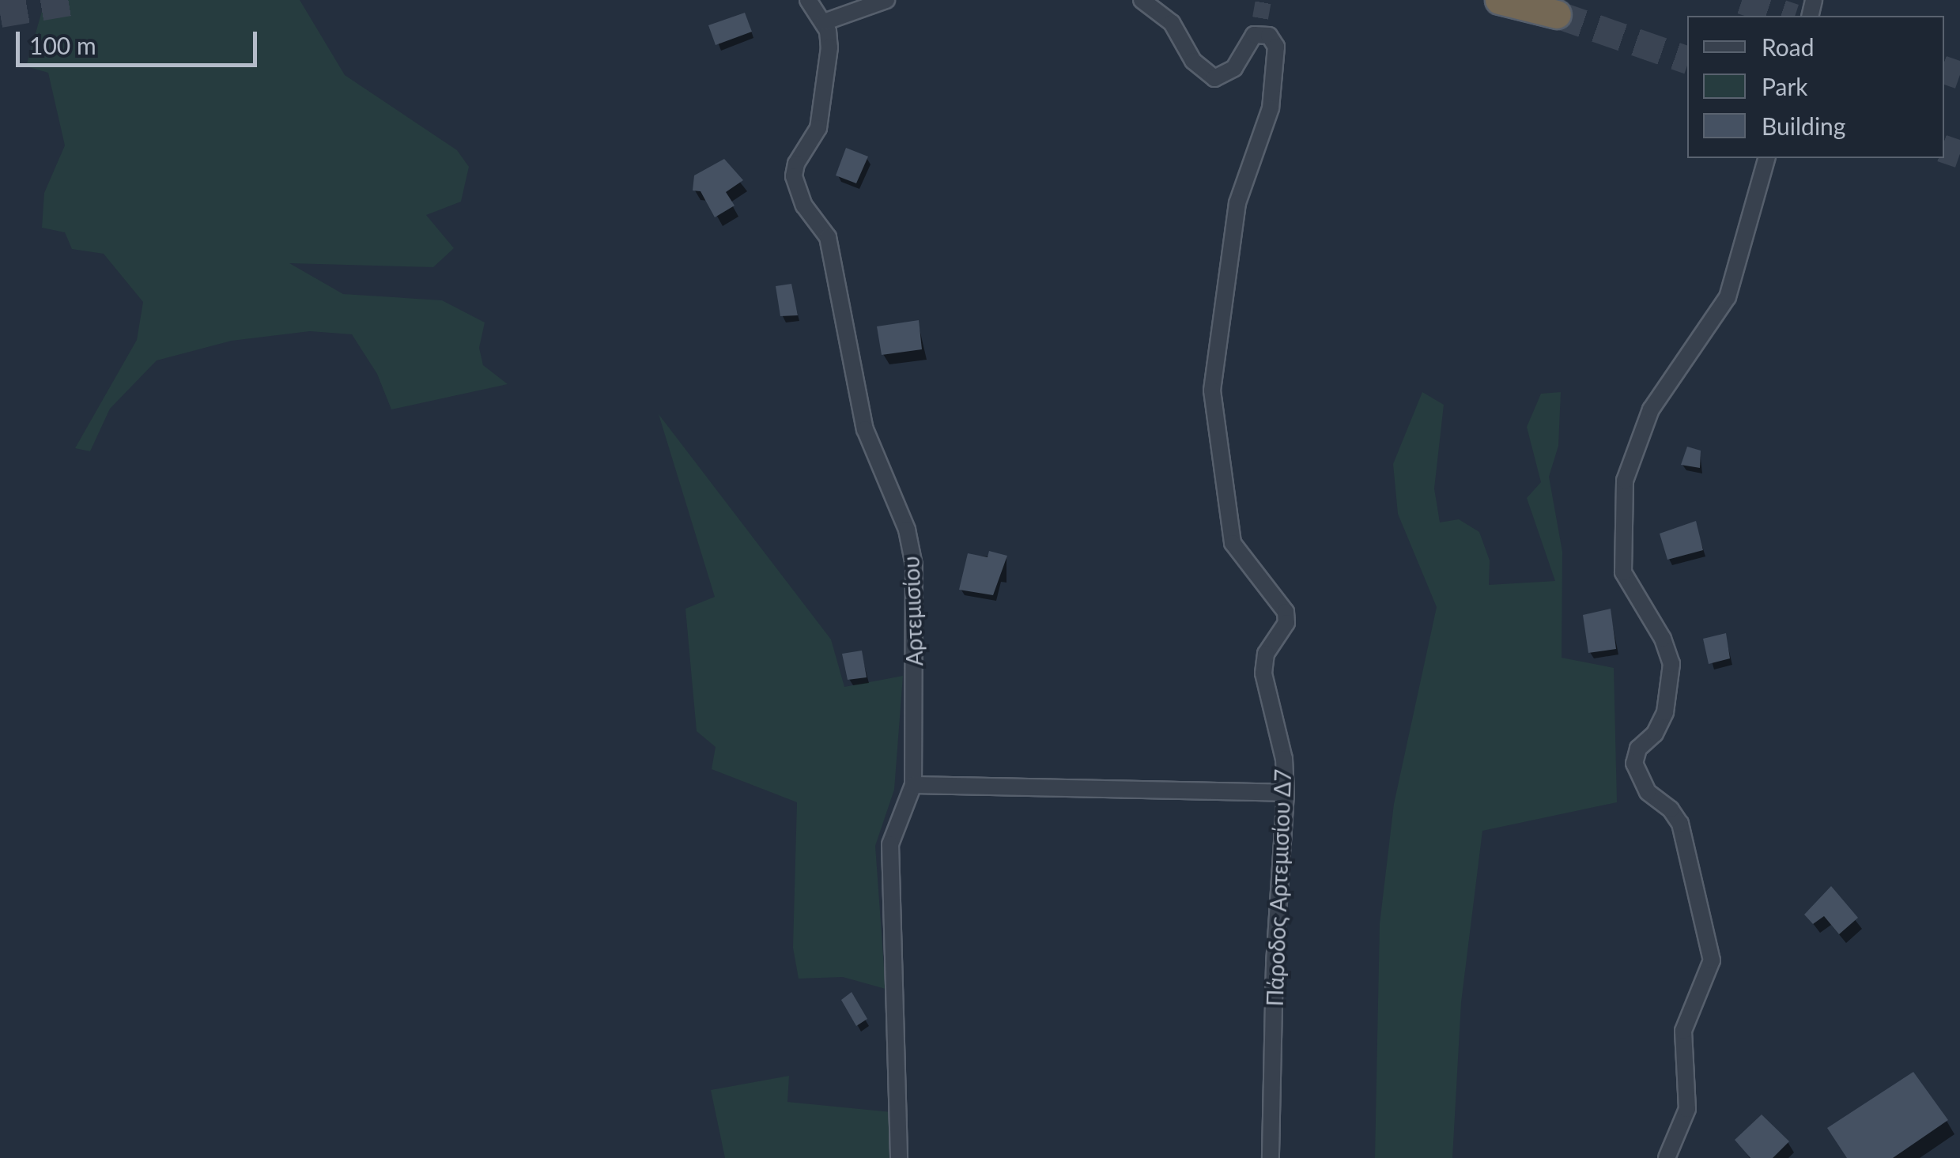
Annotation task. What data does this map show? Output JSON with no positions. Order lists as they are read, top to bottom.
{
  "streets": {
    "street": ["Αρτεμισίου", "Πάροδος Αρτεμισίου Δ7"]
  },
  "legend": ["Road", "Park", "Building"],
  "scale_bar": "100 m"
}
